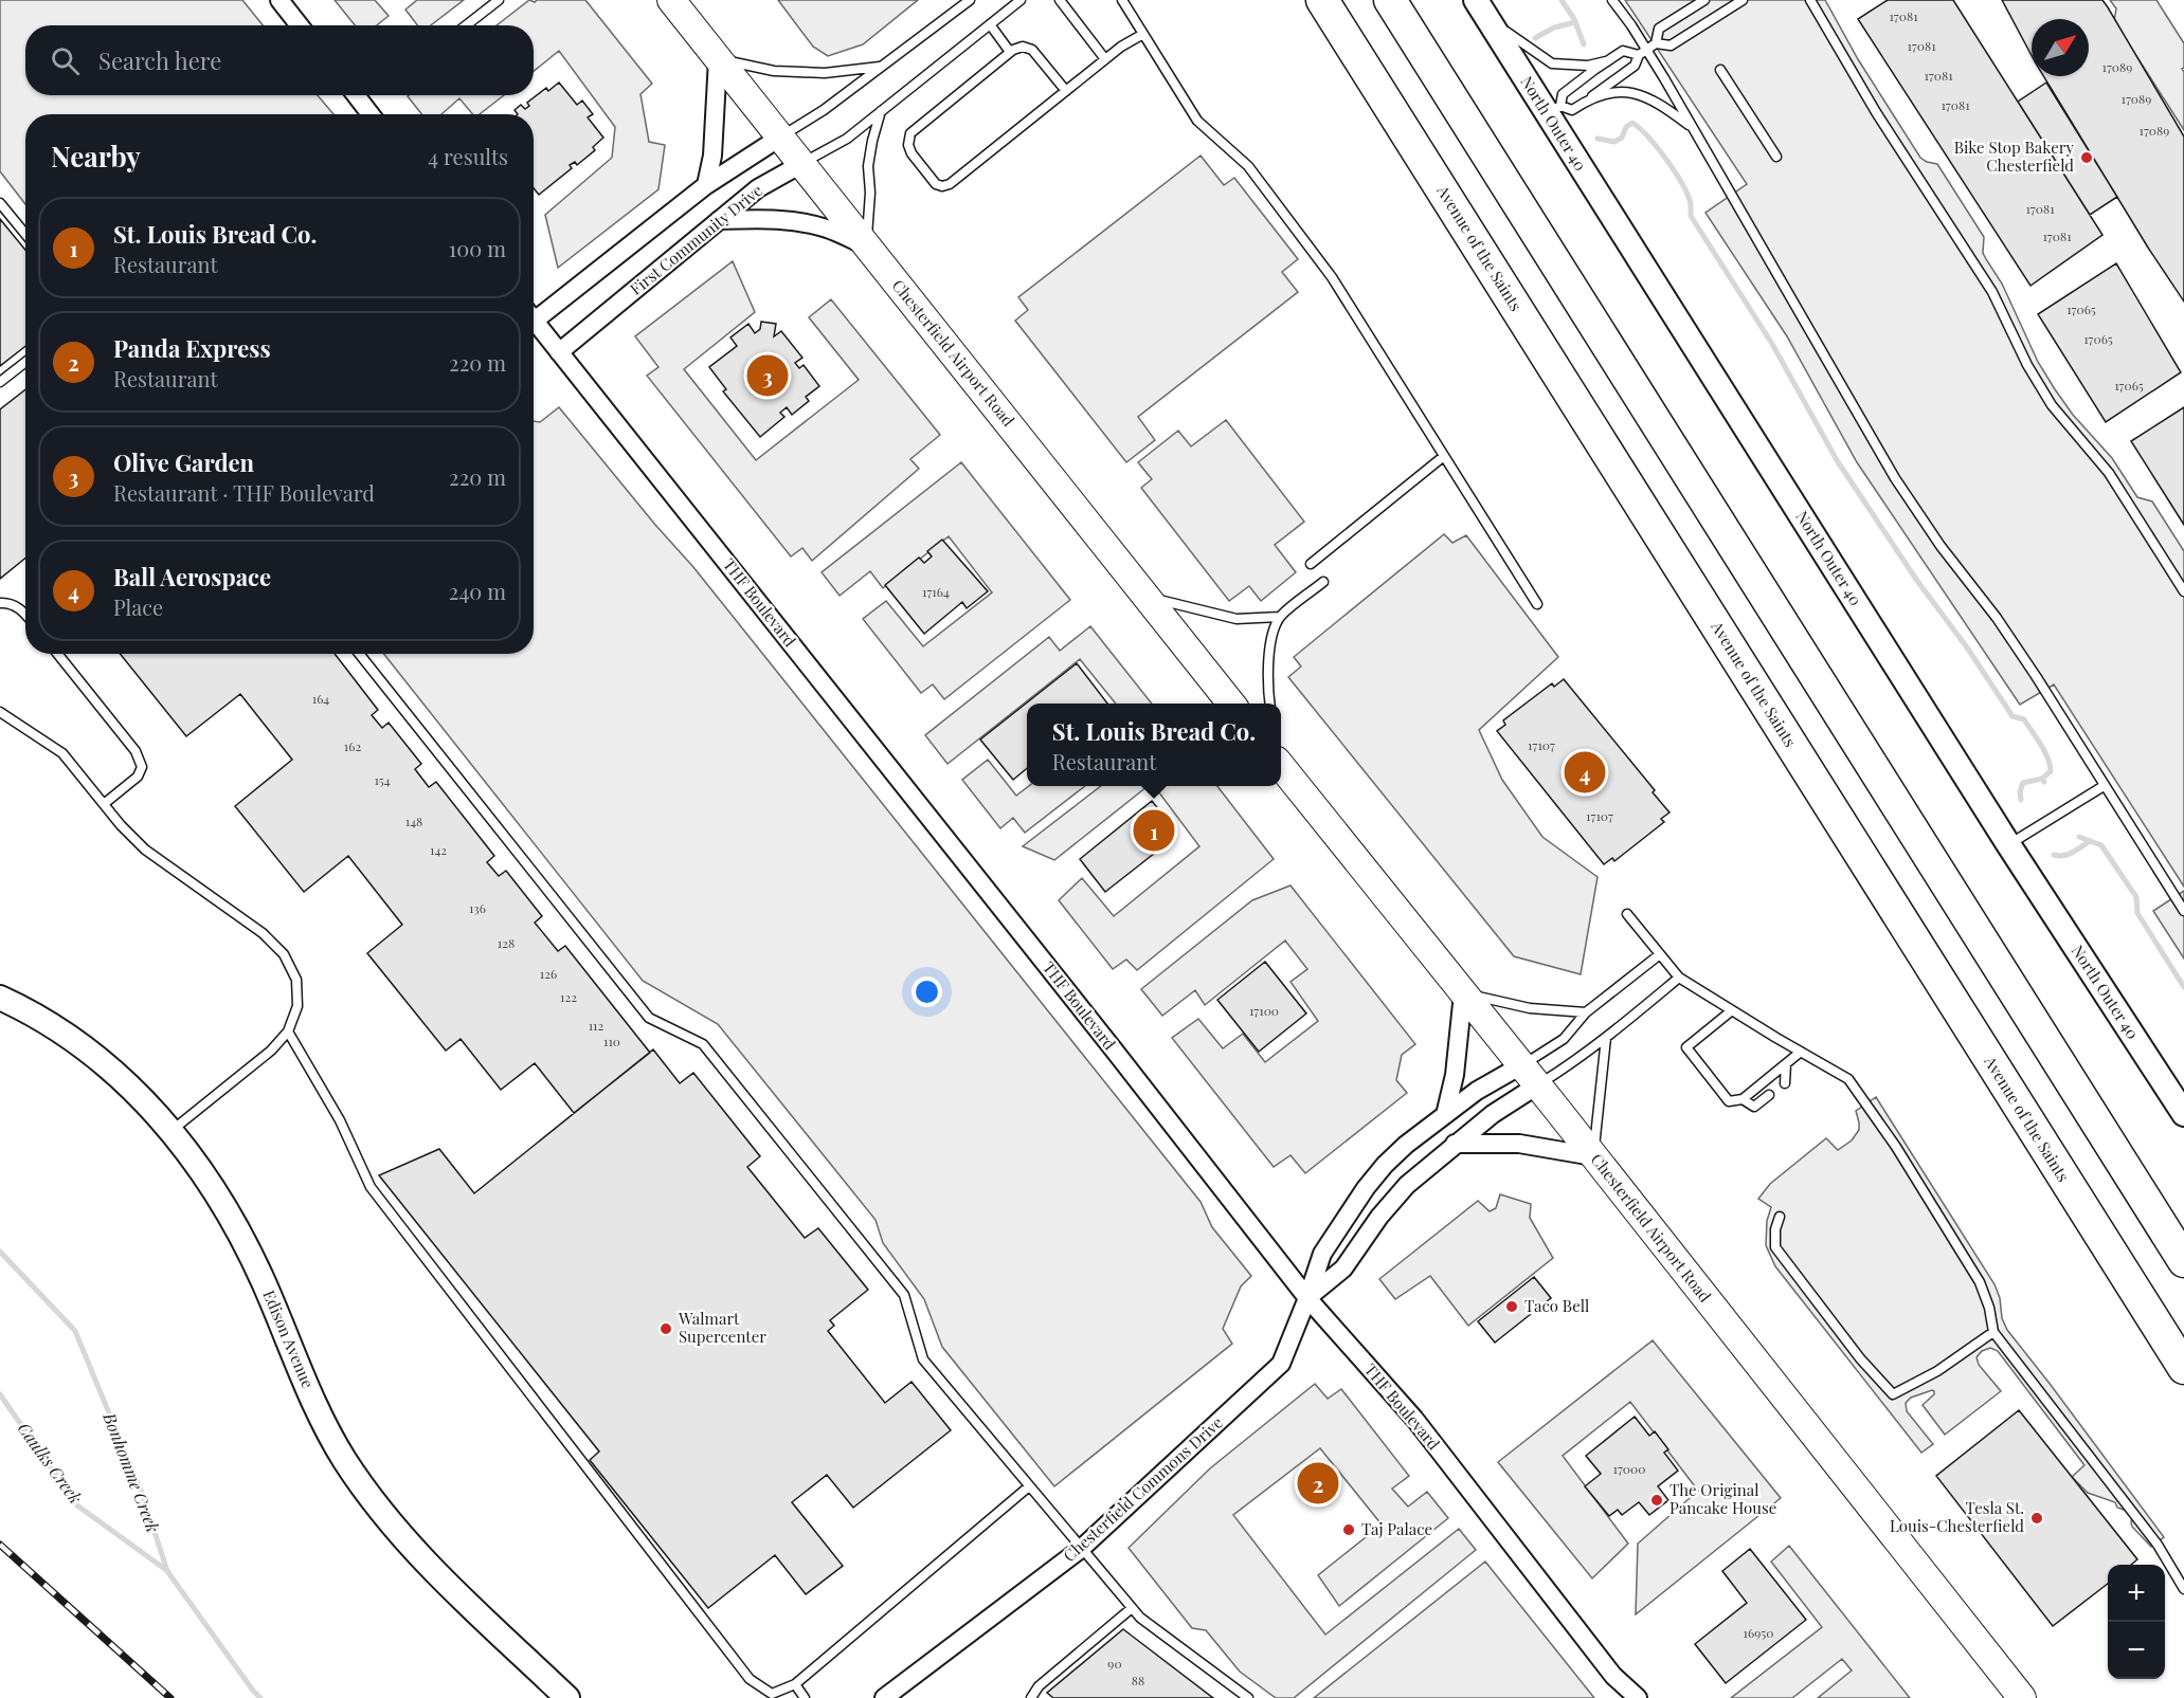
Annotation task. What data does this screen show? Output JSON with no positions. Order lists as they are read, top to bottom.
{
  "streets": {
    "highway": ["Avenue of the Saints"],
    "main road": ["Chesterfield Airport Road"],
    "street": [
      "North Outer 40",
      "First Community Drive",
      "THF Boulevard",
      "Edison Avenue",
      "Chesterfield Commons Drive"
    ]
  },
  "crossings": [
    ["First Community Drive", "Chesterfield Airport Road"],
    ["First Community Drive", "THF Boulevard"],
    ["Chesterfield Airport Road", "Chesterfield Commons Drive"],
    ["THF Boulevard", "Chesterfield Commons Drive"]
  ],
  "water": ["Caulks Creek", "Bonhomme Creek"],
  "places": [
    "Bike Stop Bakery Chesterfield",
    "Taco Bell",
    "Walmart Supercenter",
    "The Original Pancake House",
    "Tesla St. Louis-Chesterfield",
    "Taj Palace"
  ],
  "house_numbers": [
    "17081",
    "17081",
    "17089",
    "17081",
    "17089",
    "17081",
    "17089",
    "17081",
    "17081",
    "17065",
    "17065",
    "17065",
    "17164",
    "164",
    "17107",
    "162",
    "154",
    "17107",
    "148",
    "142",
    "136",
    "128",
    "126",
    "122",
    "17100",
    "112",
    "110",
    "17000",
    "16950",
    "90",
    "88"
  ],
  "north": "top right",
  "page": {
    "search": "Search here",
    "heading": ["Nearby", "4 results"],
    "list": [
      {
        "mark": "1",
        "name": "St. Louis Bread Co.",
        "note": "Restaurant",
        "value": "100 m"
      },
      {
        "mark": "2",
        "name": "Panda Express",
        "note": "Restaurant",
        "value": "220 m"
      },
      {
        "mark": "3",
        "name": "Olive Garden",
        "note": "Restaurant · THF Boulevard",
        "value": "220 m"
      },
      {
        "mark": "4",
        "name": "Ball Aerospace",
        "note": "Place",
        "value": "240 m"
      }
    ],
    "pins": [
      "3",
      "4",
      "1",
      "2"
    ],
    "popup": ["St. Louis Bread Co.", "Restaurant"],
    "map_buttons": ["+", "−"]
  }
}
